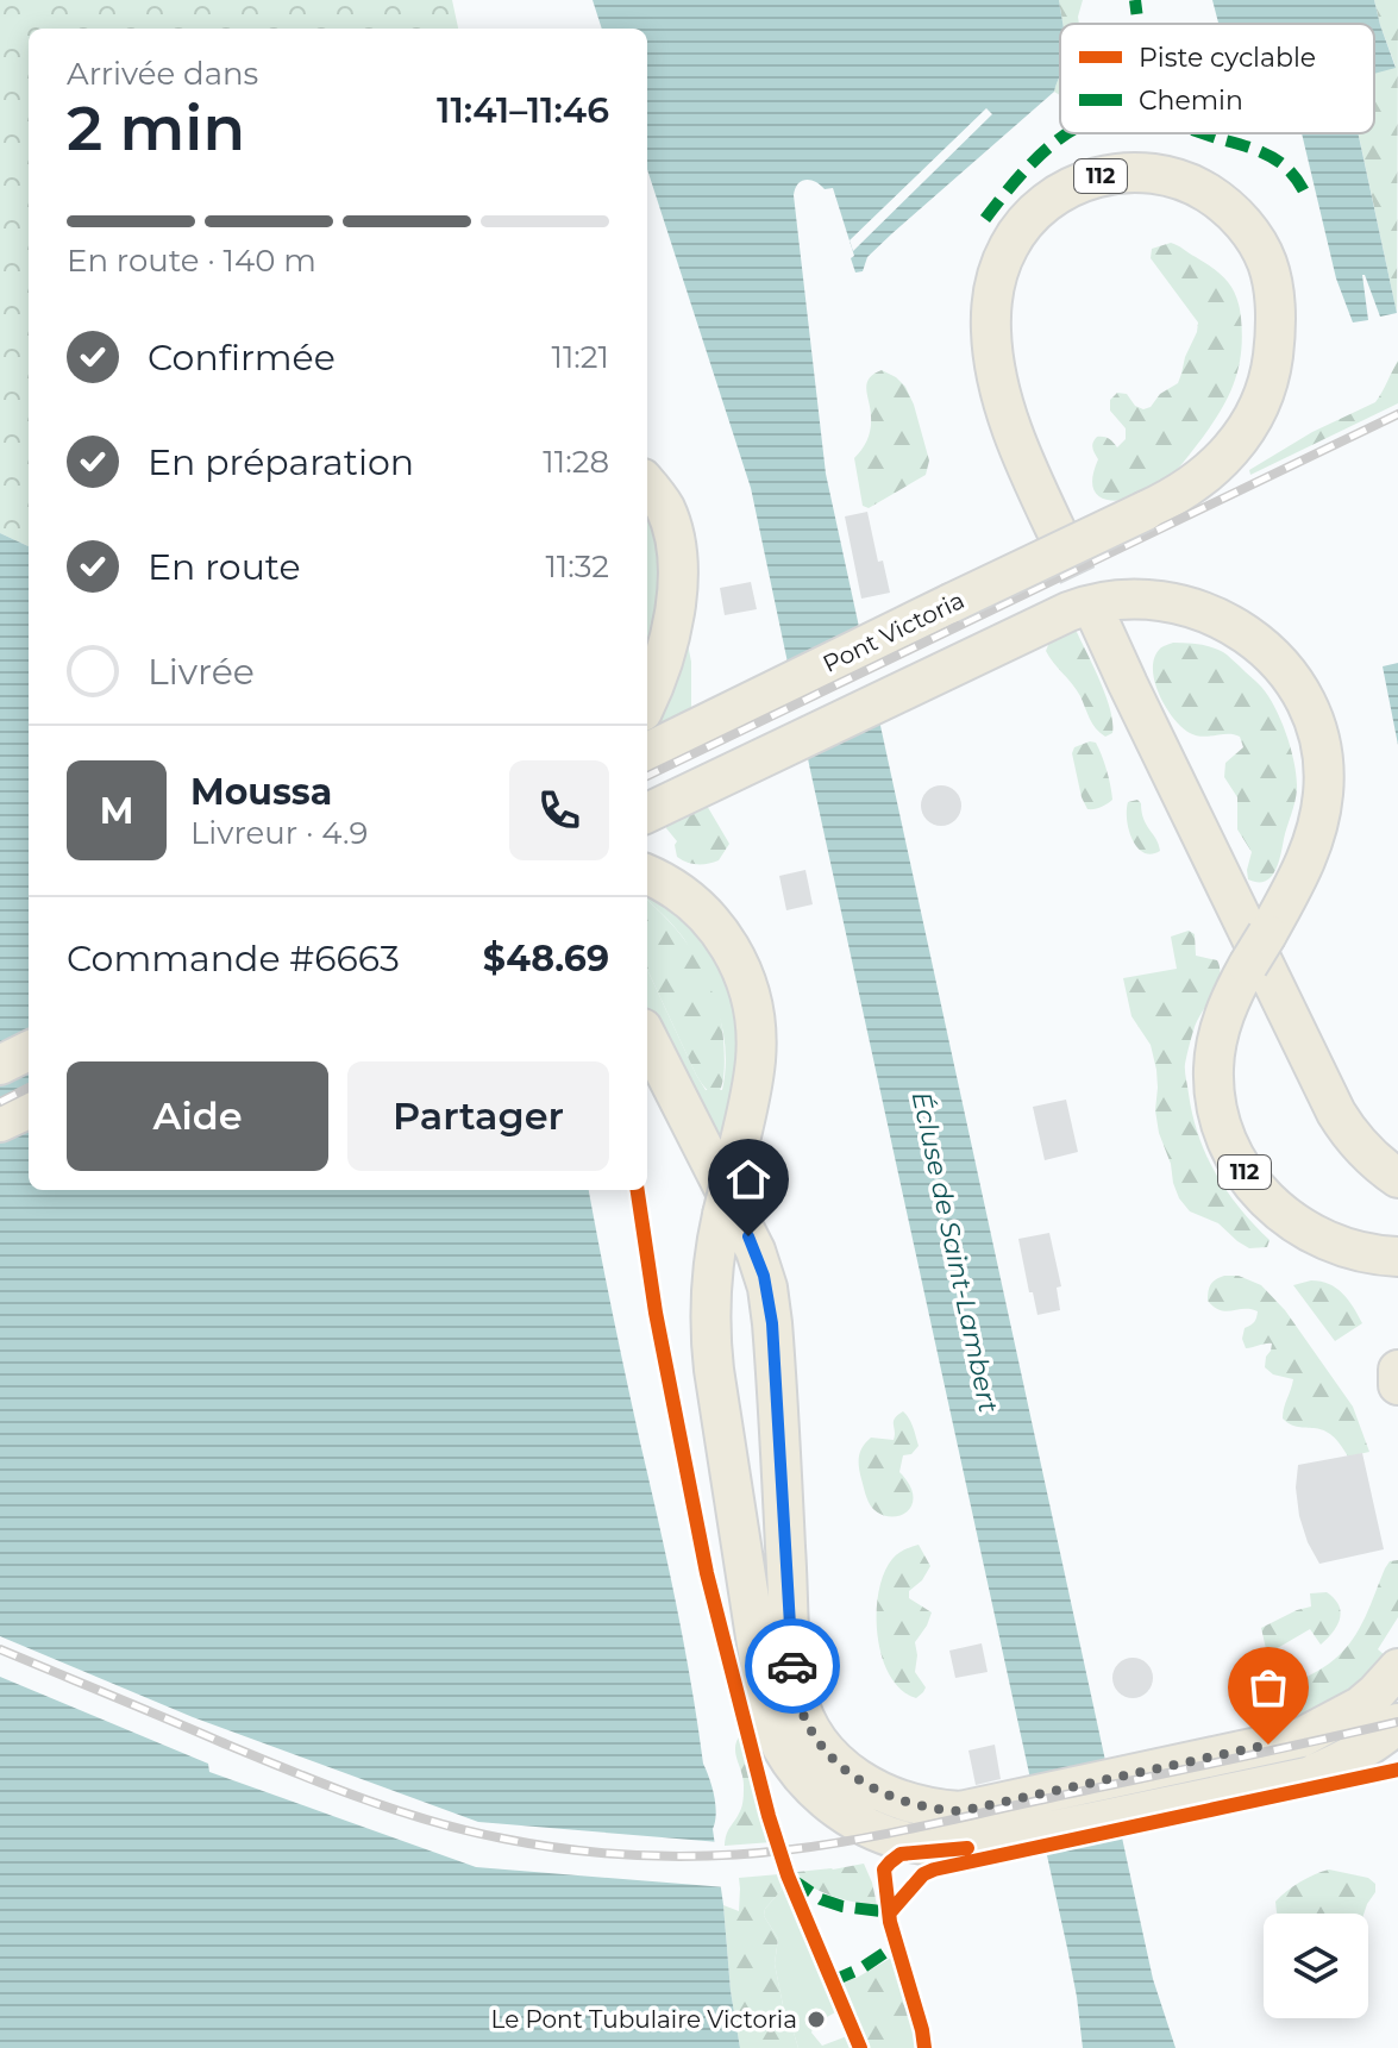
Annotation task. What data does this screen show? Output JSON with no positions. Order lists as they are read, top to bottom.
{
  "streets": {
    "main road": ["112", "Pont Victoria"]
  },
  "water": ["Écluse de Saint-Lambert"],
  "places": ["Le Pont Tubulaire Victoria"],
  "legend": ["Piste cyclable", "Chemin"],
  "page": {
    "heading": ["2 min", "Arrivée dans", "11:41–11:46"],
    "panel": [
      "Moussa",
      "Livreur · 4.9",
      "Commande #6663",
      "$48.69"
    ],
    "bar": "En route · 140 m",
    "list": [
      ["Confirmée", "11:21"],
      ["En préparation", "11:28"],
      ["En route", "11:32"],
      "Livrée"
    ],
    "round": "M",
    "buttons": ["Aide", "Partager"]
  }
}
